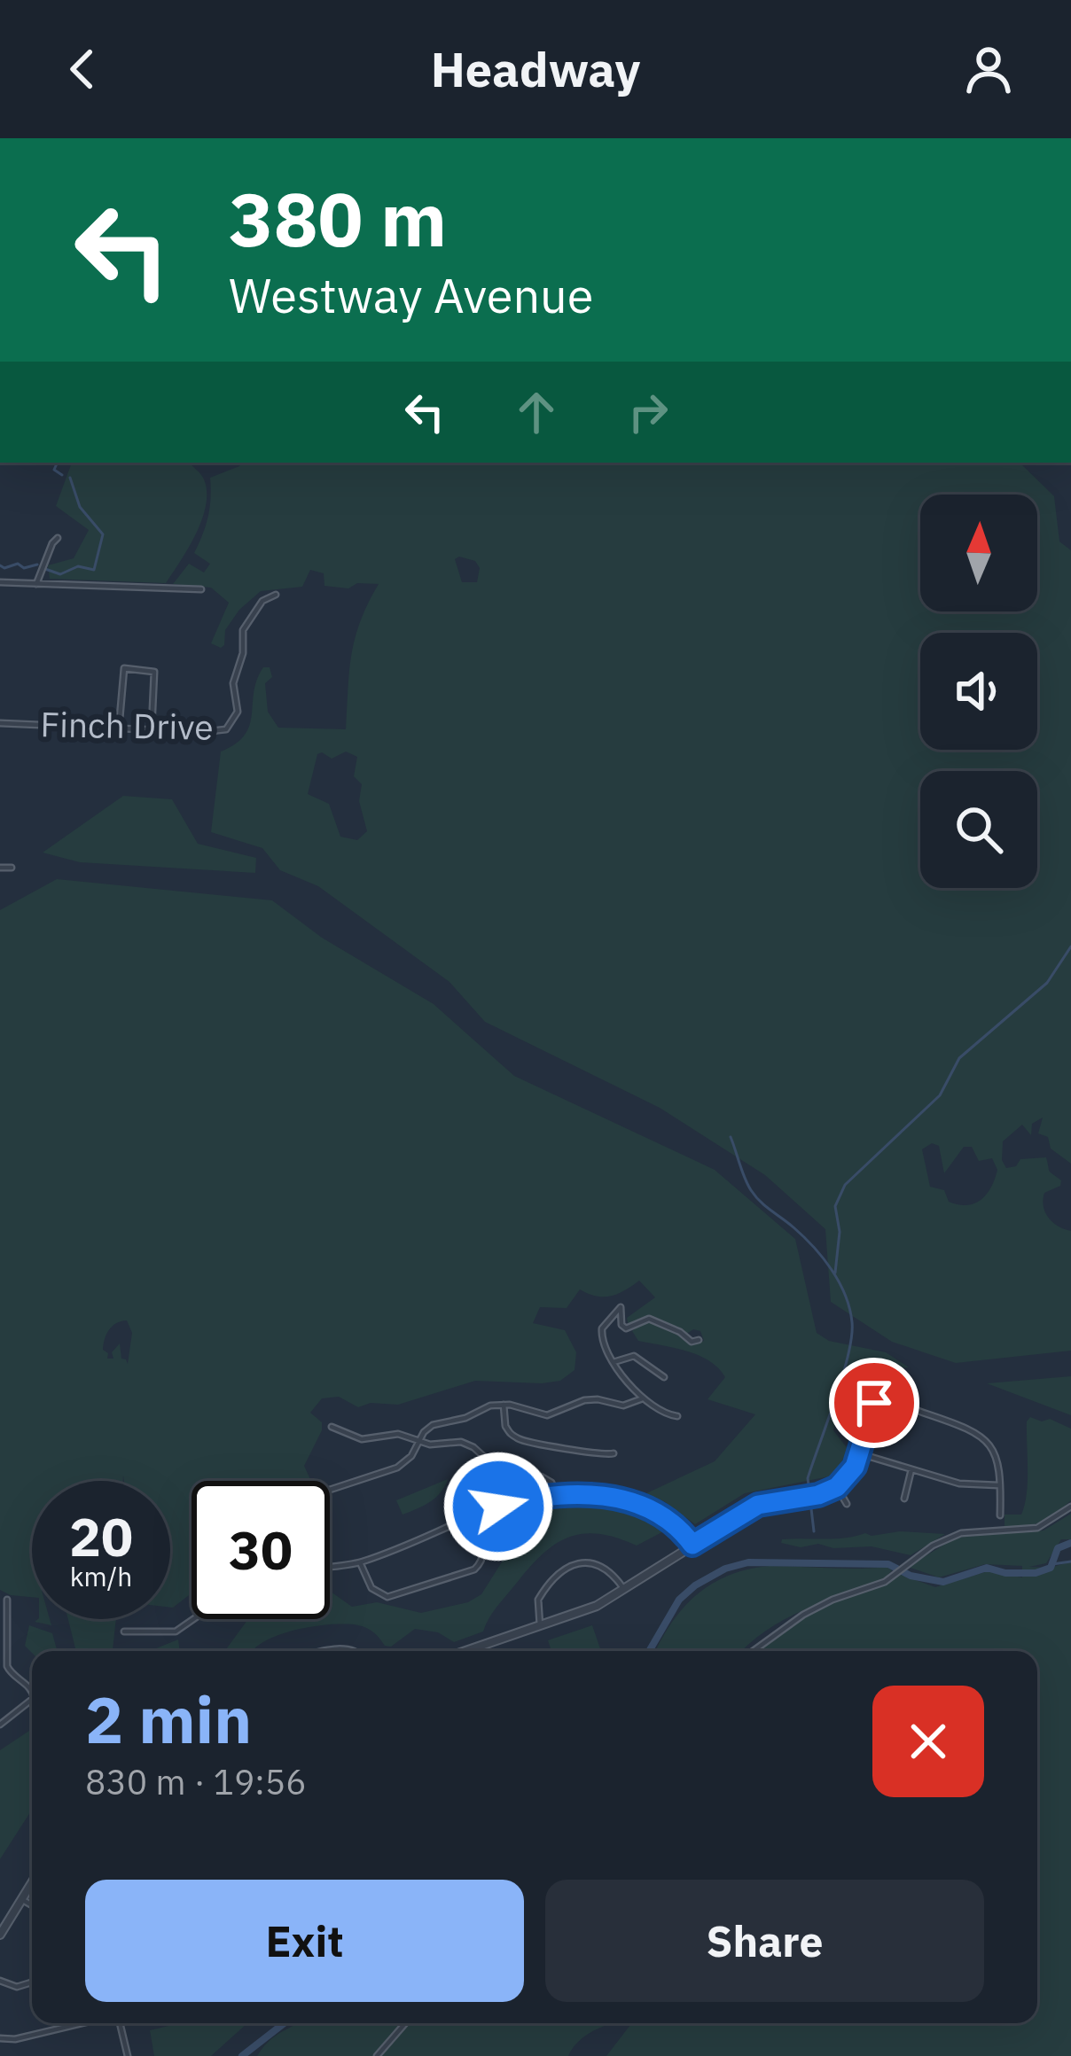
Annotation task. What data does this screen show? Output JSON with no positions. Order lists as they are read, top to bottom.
{
  "streets": {
    "street": ["Finch Drive"]
  },
  "north": "top",
  "page": {
    "header": "Headway",
    "turn": ["380 m", "Westway Avenue"],
    "speed": "20 km/h",
    "limit": "30",
    "heading": ["2 min", "830 m · 19:56"],
    "buttons": ["Exit", "Share"]
  }
}
